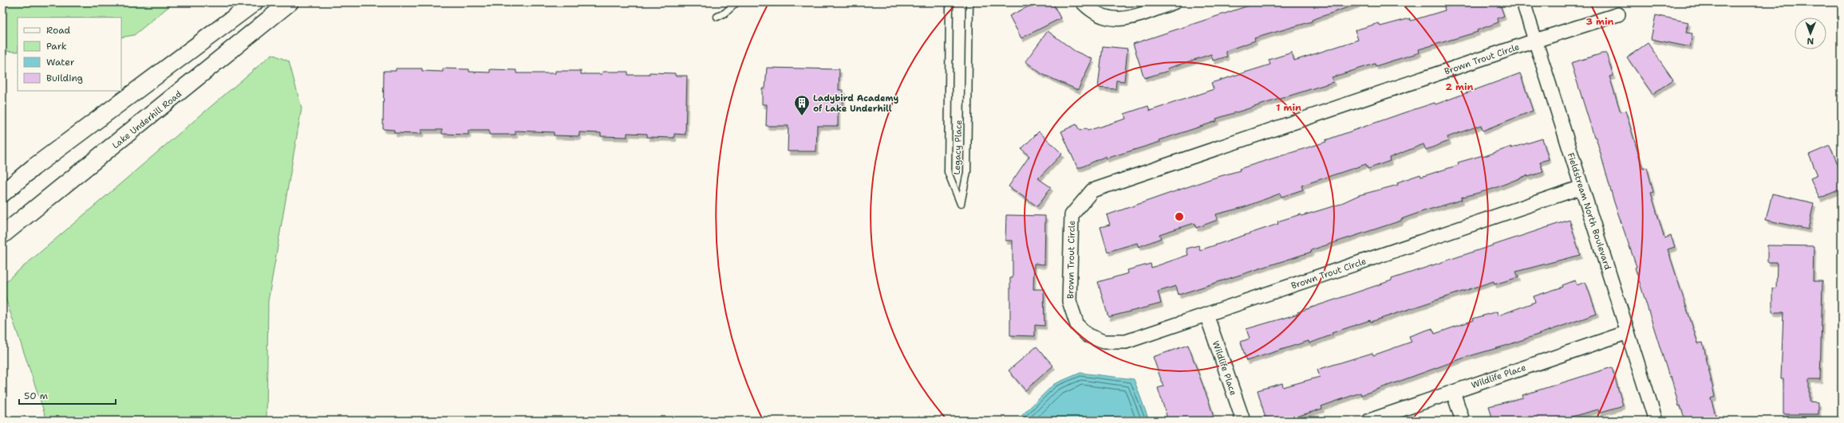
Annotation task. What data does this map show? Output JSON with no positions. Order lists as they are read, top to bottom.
{
  "streets": {
    "street": [
      "Brown Trout Circle",
      "Lake Underhill Road",
      "Fieldstream North Boulevard",
      "Wildlife Place"
    ],
    "lane": ["Legacy Place"]
  },
  "crossings": [
    ["Brown Trout Circle", "Fieldstream North Boulevard"],
    ["Brown Trout Circle", "Wildlife Place"],
    ["Fieldstream North Boulevard", "Wildlife Place"]
  ],
  "places": {
    "building": ["Ladybird Academy of Lake Underhill"]
  },
  "legend": [
    "Road",
    "Park",
    "Water",
    "Building"
  ],
  "scale_bar": "50 m",
  "north": "bottom",
  "rings": ["3 min", "2 min", "1 min"]
}
